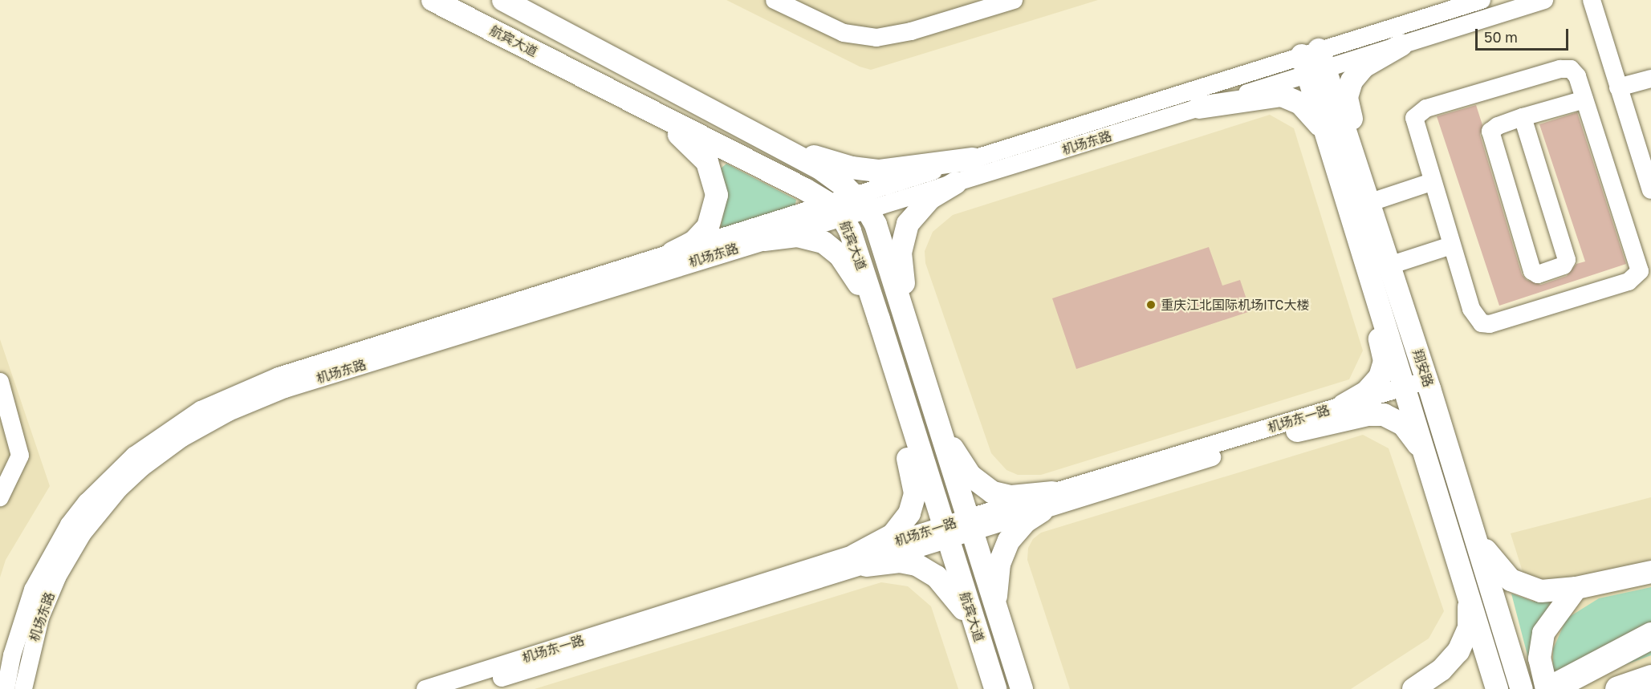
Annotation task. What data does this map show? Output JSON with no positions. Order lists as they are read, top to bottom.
{
  "streets": {
    "main road": ["航宾大道", "翔安路"],
    "street": ["机场东路", "机场东一路"]
  },
  "crossings": [
    ["航宾大道", "机场东路"],
    ["航宾大道", "机场东一路"],
    ["机场东路", "翔安路"],
    ["翔安路", "机场东一路"]
  ],
  "places": ["重庆江北国际机场ITC大楼"],
  "scale_bar": "50 m"
}
